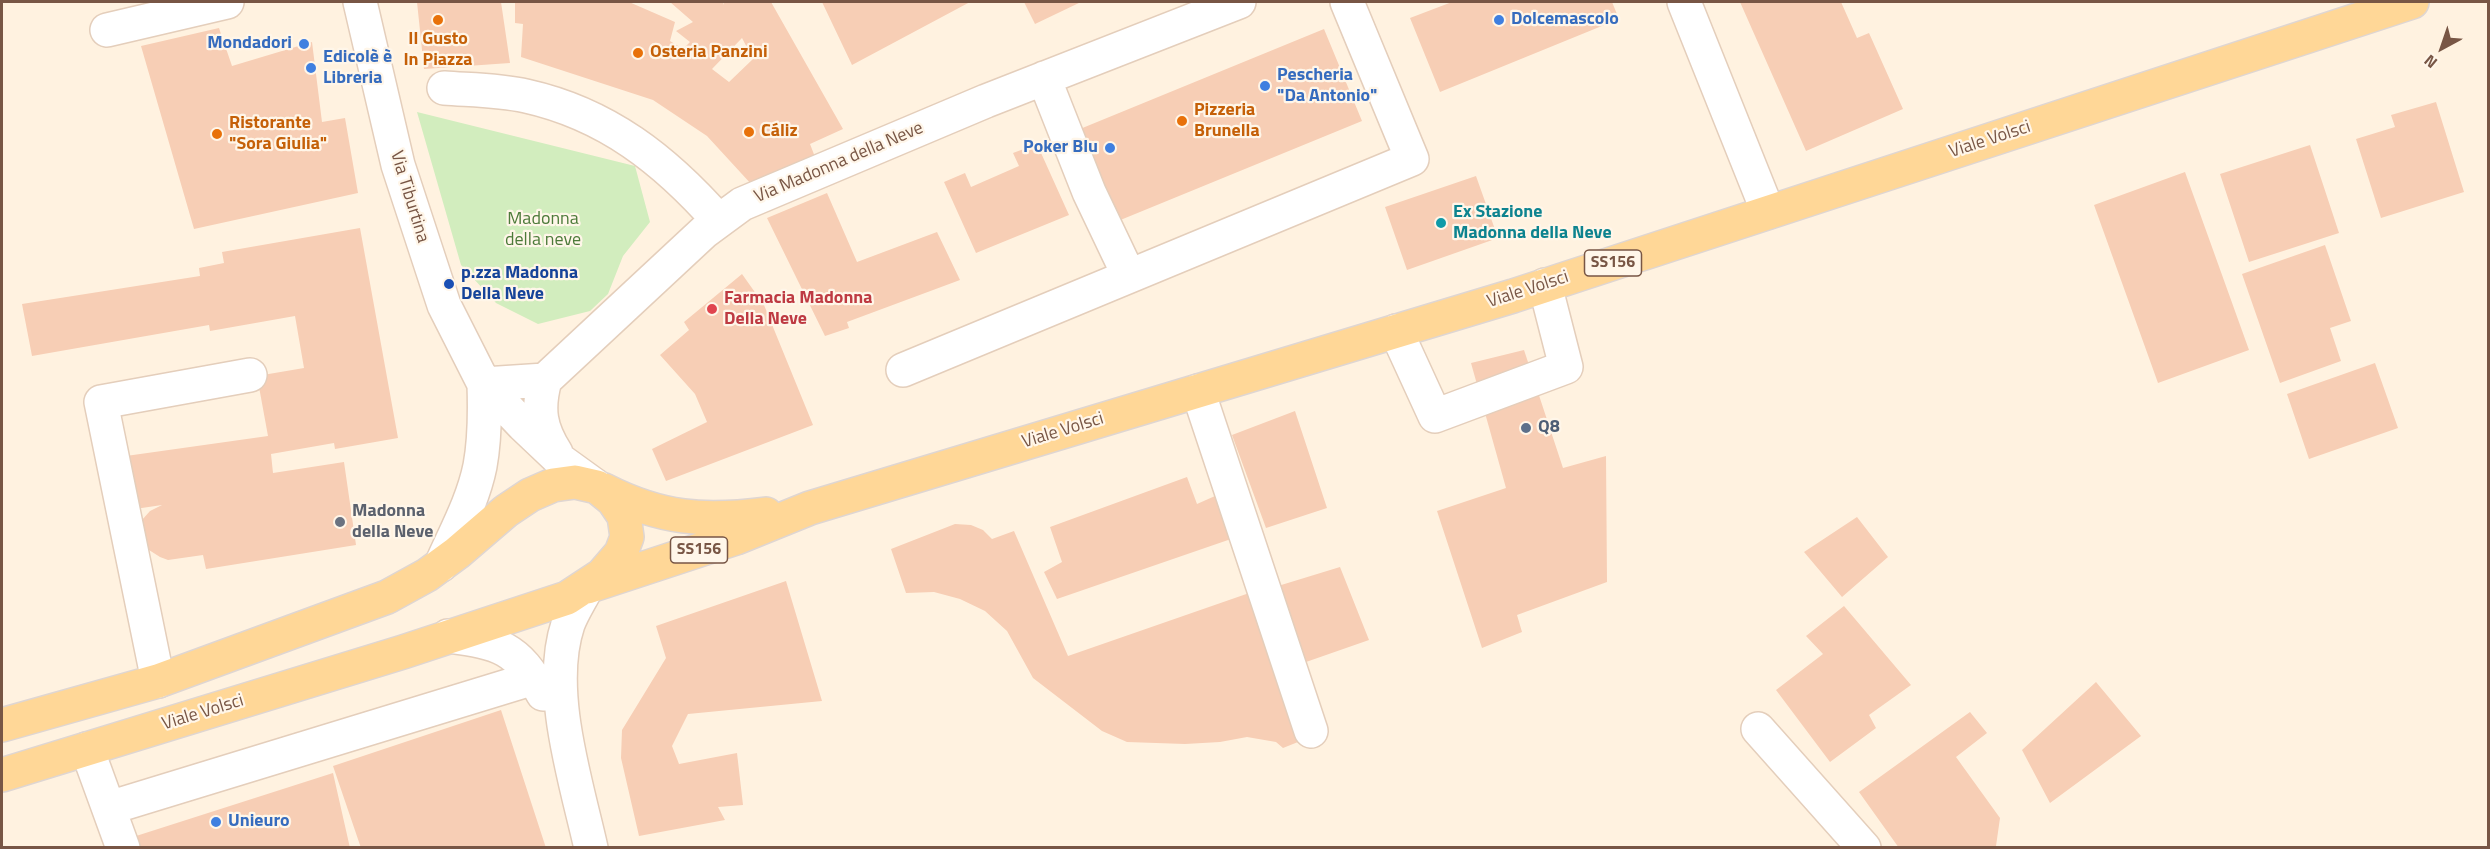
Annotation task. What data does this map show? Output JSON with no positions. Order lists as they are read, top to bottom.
{
  "streets": {
    "main road": ["Viale Volsci", "SS156"],
    "street": ["Via Madonna della Neve", "Via Tiburtina"]
  },
  "crossings": [
    ["Viale Volsci", "SS156"]
  ],
  "parks": ["Madonna della neve"],
  "places": [
    "Il Gusto In Piazza",
    "Dolcemascolo",
    "Mondadori",
    "Osteria Panzini",
    "Edicolè è Libreria",
    "Pescheria \"Da Antonio\"",
    "Pizzeria Brunella",
    "Cáliz",
    "Ristorante \"Sora Giulia\"",
    "Poker Blu",
    "Ex Stazione Madonna della Neve",
    "p.zza Madonna Della Neve",
    "Farmacia Madonna Della Neve",
    "Q8",
    "Madonna della Neve",
    "Unieuro"
  ],
  "north": "bottom left"
}
